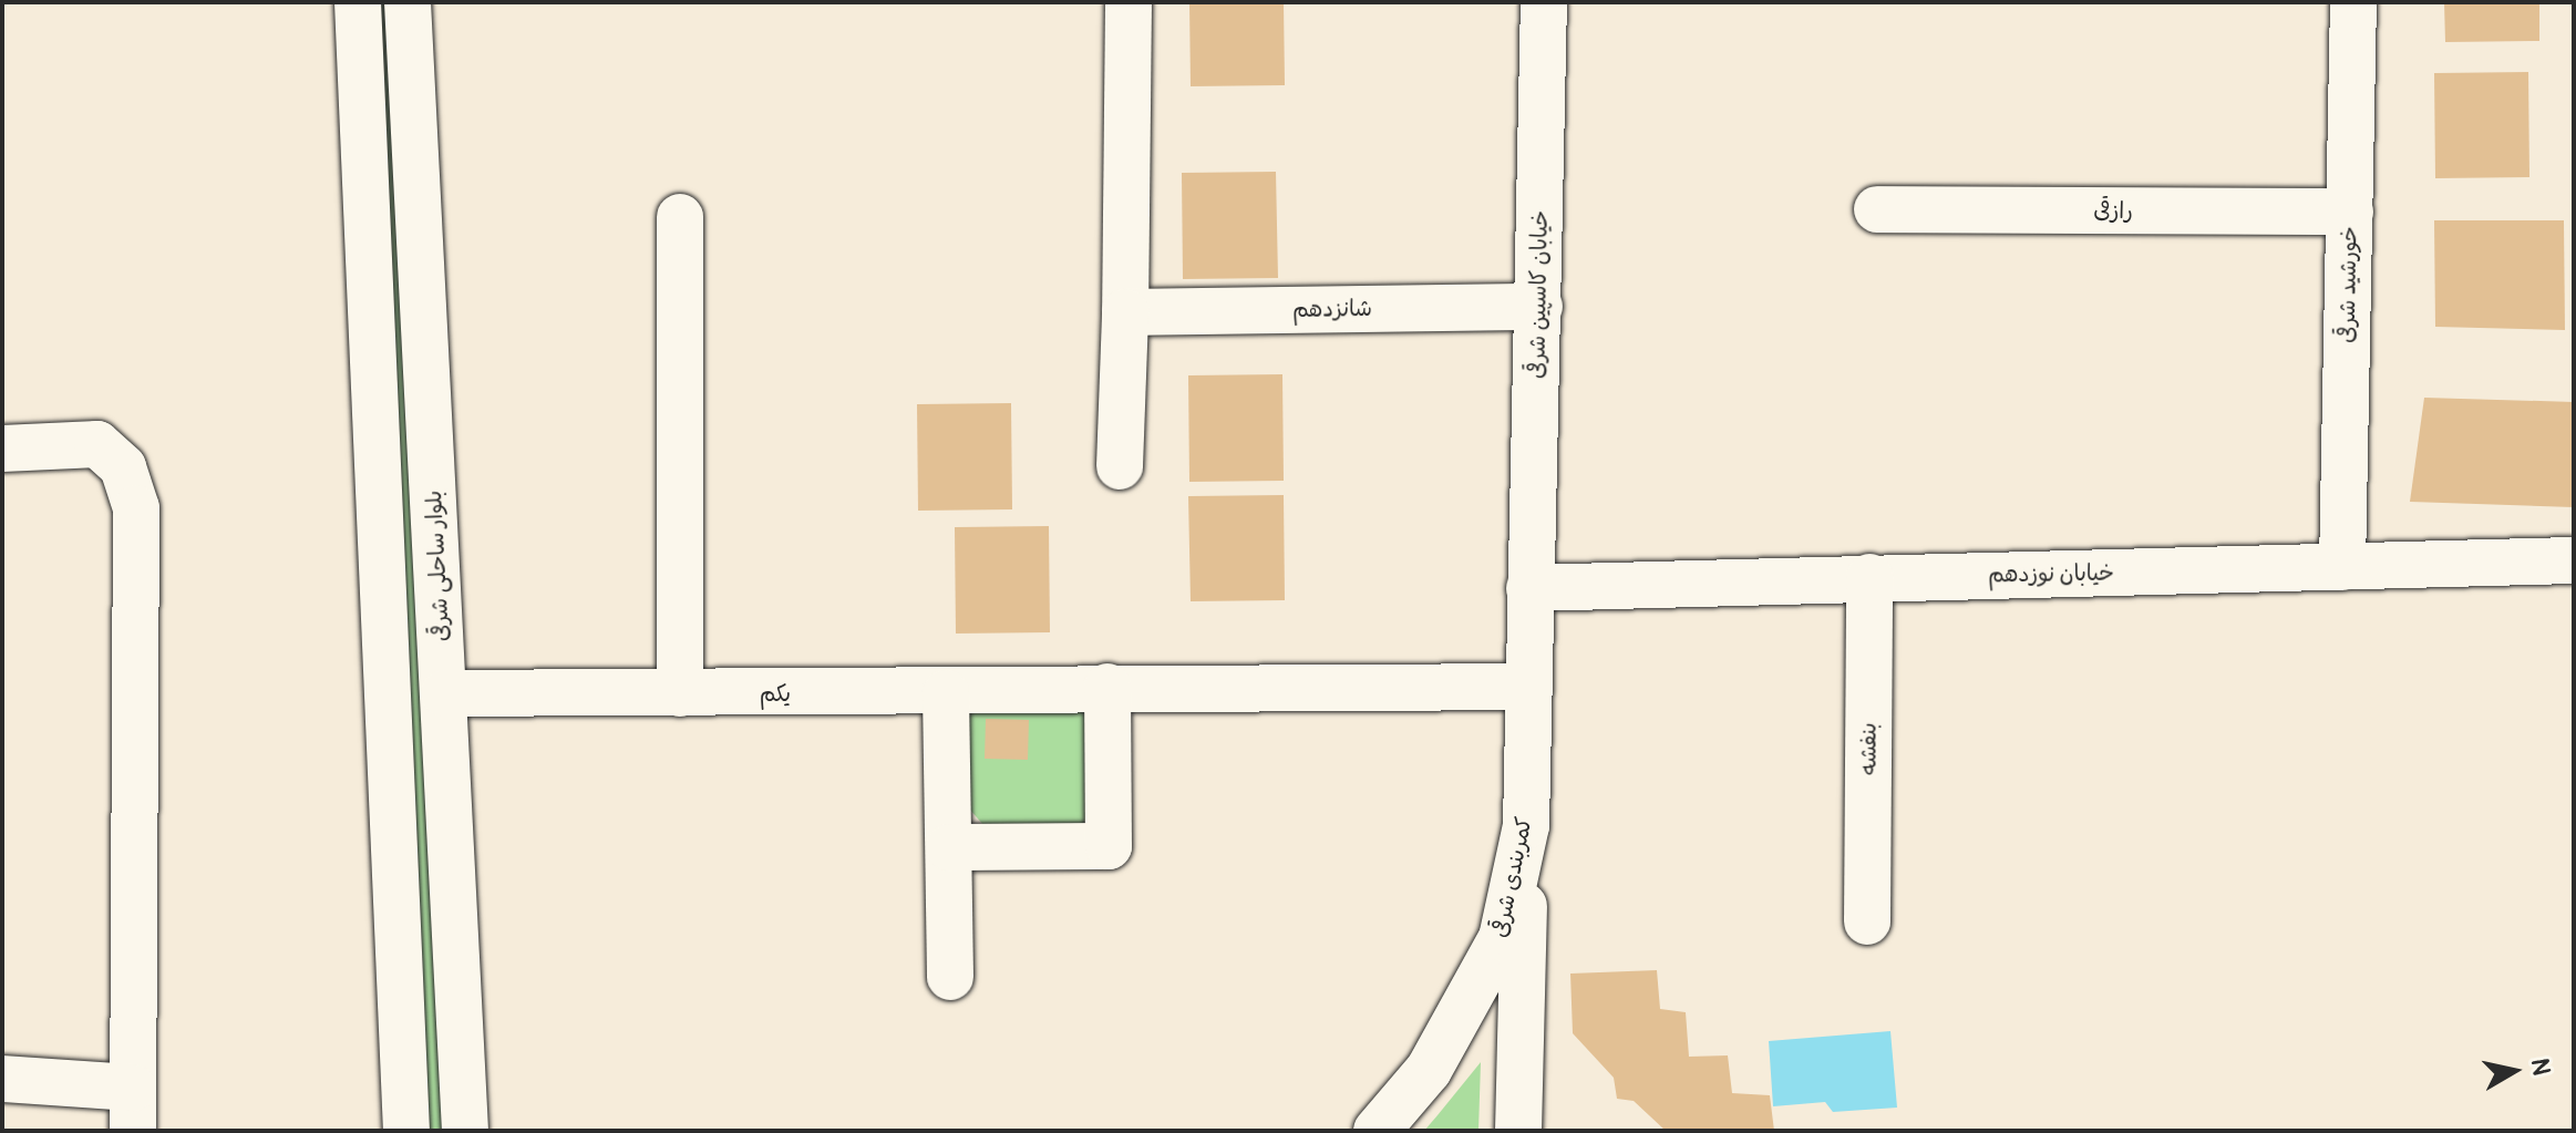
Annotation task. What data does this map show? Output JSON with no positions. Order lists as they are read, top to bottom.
{
  "streets": {
    "street": [
      "رازقی",
      "خورشید شرقی",
      "خیابان کاسپین شرقی",
      "شانزدهم",
      "بلوار ساحلی شرقی",
      "خیابان نوزدهم",
      "یکم",
      "بنفشه",
      "کمربندی شرقی"
    ]
  },
  "crossings": [
    ["رازقی", "خورشید شرقی"],
    ["خورشید شرقی", "خیابان نوزدهم"],
    ["خیابان کاسپین شرقی", "شانزدهم"],
    ["خیابان کاسپین شرقی", "خیابان نوزدهم"],
    ["خیابان کاسپین شرقی", "کمربندی شرقی"],
    ["بلوار ساحلی شرقی", "یکم"],
    ["خیابان نوزدهم", "بنفشه"],
    ["خیابان نوزدهم", "کمربندی شرقی"],
    ["یکم", "کمربندی شرقی"]
  ],
  "north": "right"
}
